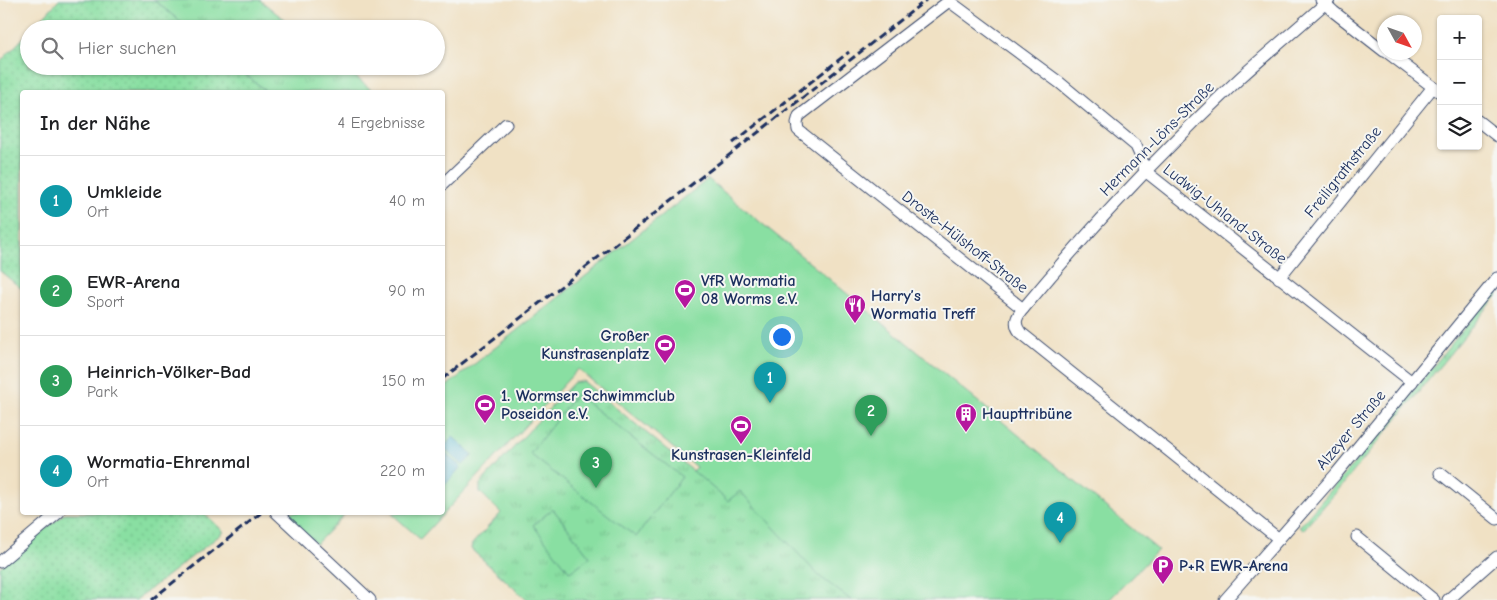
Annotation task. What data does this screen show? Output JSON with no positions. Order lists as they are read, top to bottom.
{
  "streets": {
    "street": [
      "Hermann-Löns-Straße",
      "Freiligrathstraße",
      "Ludwig-Uhland-Straße",
      "Droste-Hülshoff-Straße",
      "Alzeyer Straße"
    ]
  },
  "crossings": [
    ["Hermann-Löns-Straße", "Ludwig-Uhland-Straße"],
    ["Hermann-Löns-Straße", "Droste-Hülshoff-Straße"],
    ["Freiligrathstraße", "Ludwig-Uhland-Straße"],
    ["Ludwig-Uhland-Straße", "Droste-Hülshoff-Straße"],
    ["Ludwig-Uhland-Straße", "Alzeyer Straße"],
    ["Droste-Hülshoff-Straße", "Alzeyer Straße"]
  ],
  "places": {
    "sports": [
      "VfR Wormatia 08 Worms e.V.",
      "Großer Kunstrasenplatz",
      "1. Wormser Schwimmclub Poseidon e.V.",
      "Kunstrasen-Kleinfeld"
    ],
    "restaurant": ["Harry’s Wormatia Treff"],
    "building": ["Haupttribüne"],
    "parking": ["P+R EWR-Arena"]
  },
  "north": "bottom right",
  "page": {
    "map_buttons": ["+", "−"],
    "search": "Hier suchen",
    "heading": ["In der Nähe", "4 Ergebnisse"],
    "list": [
      {
        "mark": "1",
        "name": "Umkleide",
        "note": "Ort",
        "value": "40 m"
      },
      {
        "mark": "2",
        "name": "EWR-Arena",
        "note": "Sport",
        "value": "90 m"
      },
      {
        "mark": "3",
        "name": "Heinrich-Völker-Bad",
        "note": "Park",
        "value": "150 m"
      },
      {
        "mark": "4",
        "name": "Wormatia-Ehrenmal",
        "note": "Ort",
        "value": "220 m"
      }
    ],
    "pins": [
      "1",
      "2",
      "3",
      "4"
    ]
  }
}
